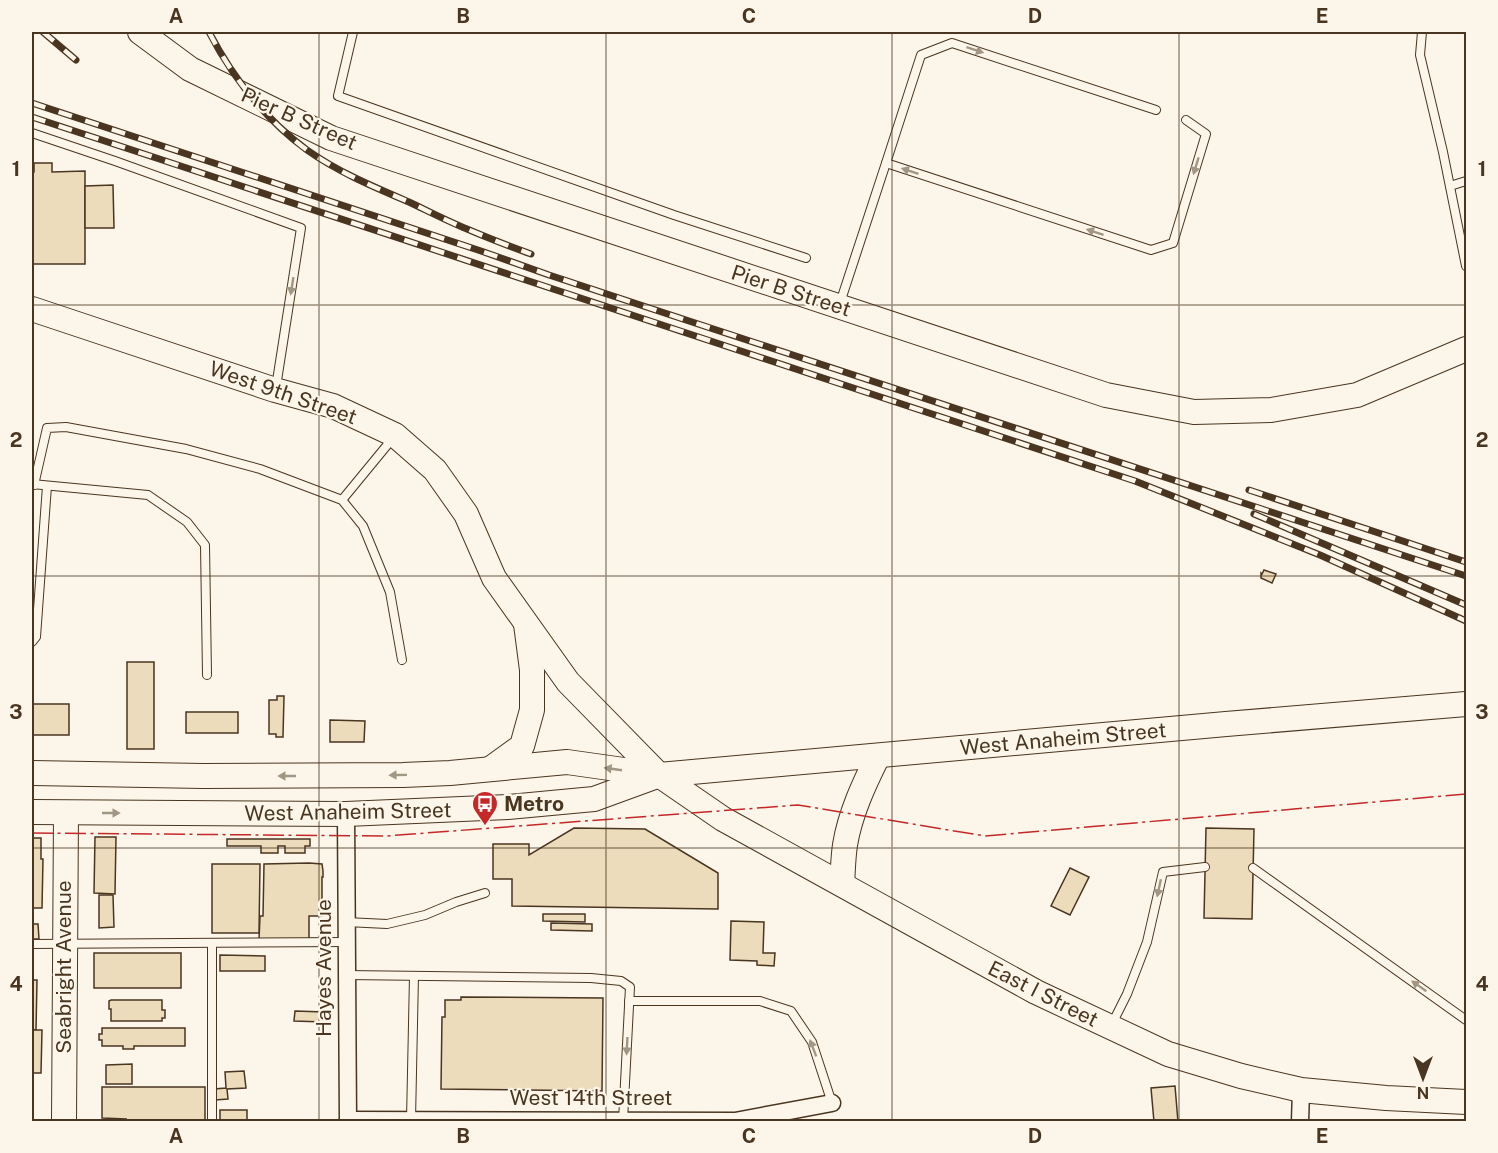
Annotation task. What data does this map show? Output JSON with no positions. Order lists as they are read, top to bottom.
{
  "streets": {
    "main road": [
      "Pier B Street",
      "West 9th Street",
      "West Anaheim Street",
      "Seabright Avenue",
      "East I Street"
    ],
    "street": ["Hayes Avenue", "West 14th Street"]
  },
  "crossings": [
    ["West 9th Street", "West Anaheim Street"],
    ["West 9th Street", "East I Street"],
    ["West Anaheim Street", "Seabright Avenue"],
    ["West Anaheim Street", "Hayes Avenue"],
    ["West Anaheim Street", "East I Street"],
    ["Hayes Avenue", "West 14th Street"]
  ],
  "places": {
    "bus stop": ["Metro"]
  },
  "north": "bottom",
  "grid": {
    "columns": [
      "A",
      "B",
      "C",
      "D",
      "E"
    ],
    "rows": [
      "1",
      "2",
      "3",
      "4"
    ]
  }
}
